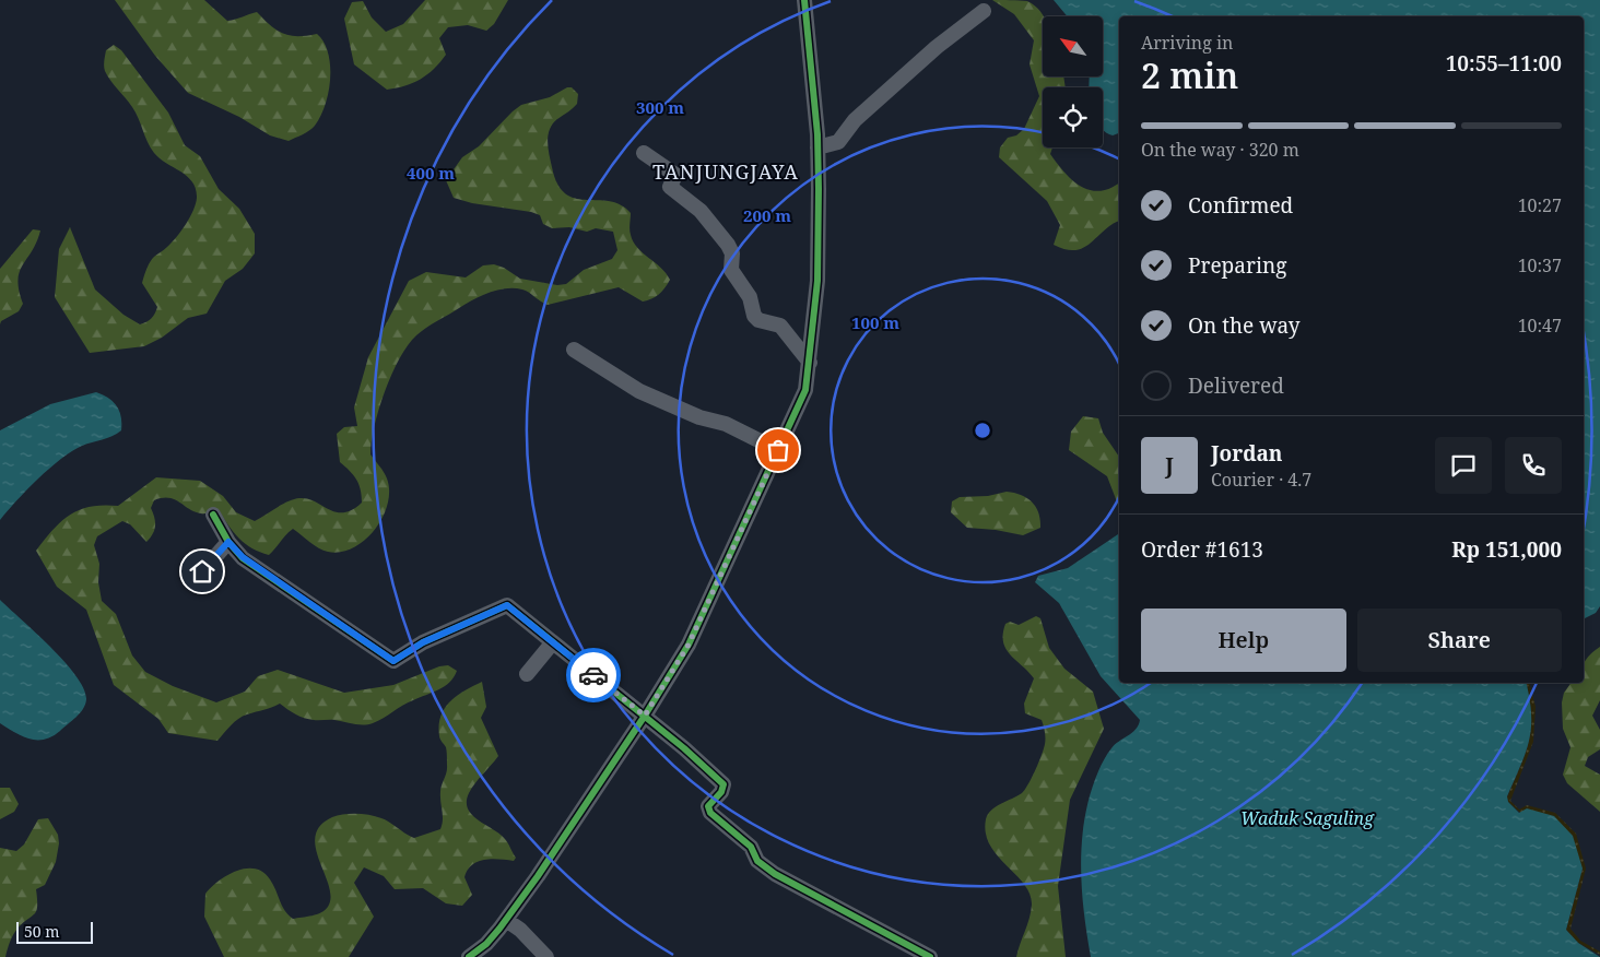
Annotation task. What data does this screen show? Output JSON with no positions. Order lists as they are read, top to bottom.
{
  "districts": ["TANJUNGJAYA"],
  "water": ["Waduk Saguling"],
  "scale_bar": "50 m",
  "north": "top left",
  "page": {
    "heading": ["2 min", "Arriving in", "10:55–11:00"],
    "panel": [
      "Jordan",
      "Courier · 4.7",
      "Order #1613",
      "Rp 151,000"
    ],
    "bar": "On the way · 320 m",
    "list": [
      ["Confirmed", "10:27"],
      ["Preparing", "10:37"],
      ["On the way", "10:47"],
      "Delivered"
    ],
    "round": "J",
    "buttons": ["Help", "Share"],
    "scale": "50 m"
  },
  "rings": [
    "300 m",
    "400 m",
    "200 m",
    "100 m"
  ]
}
